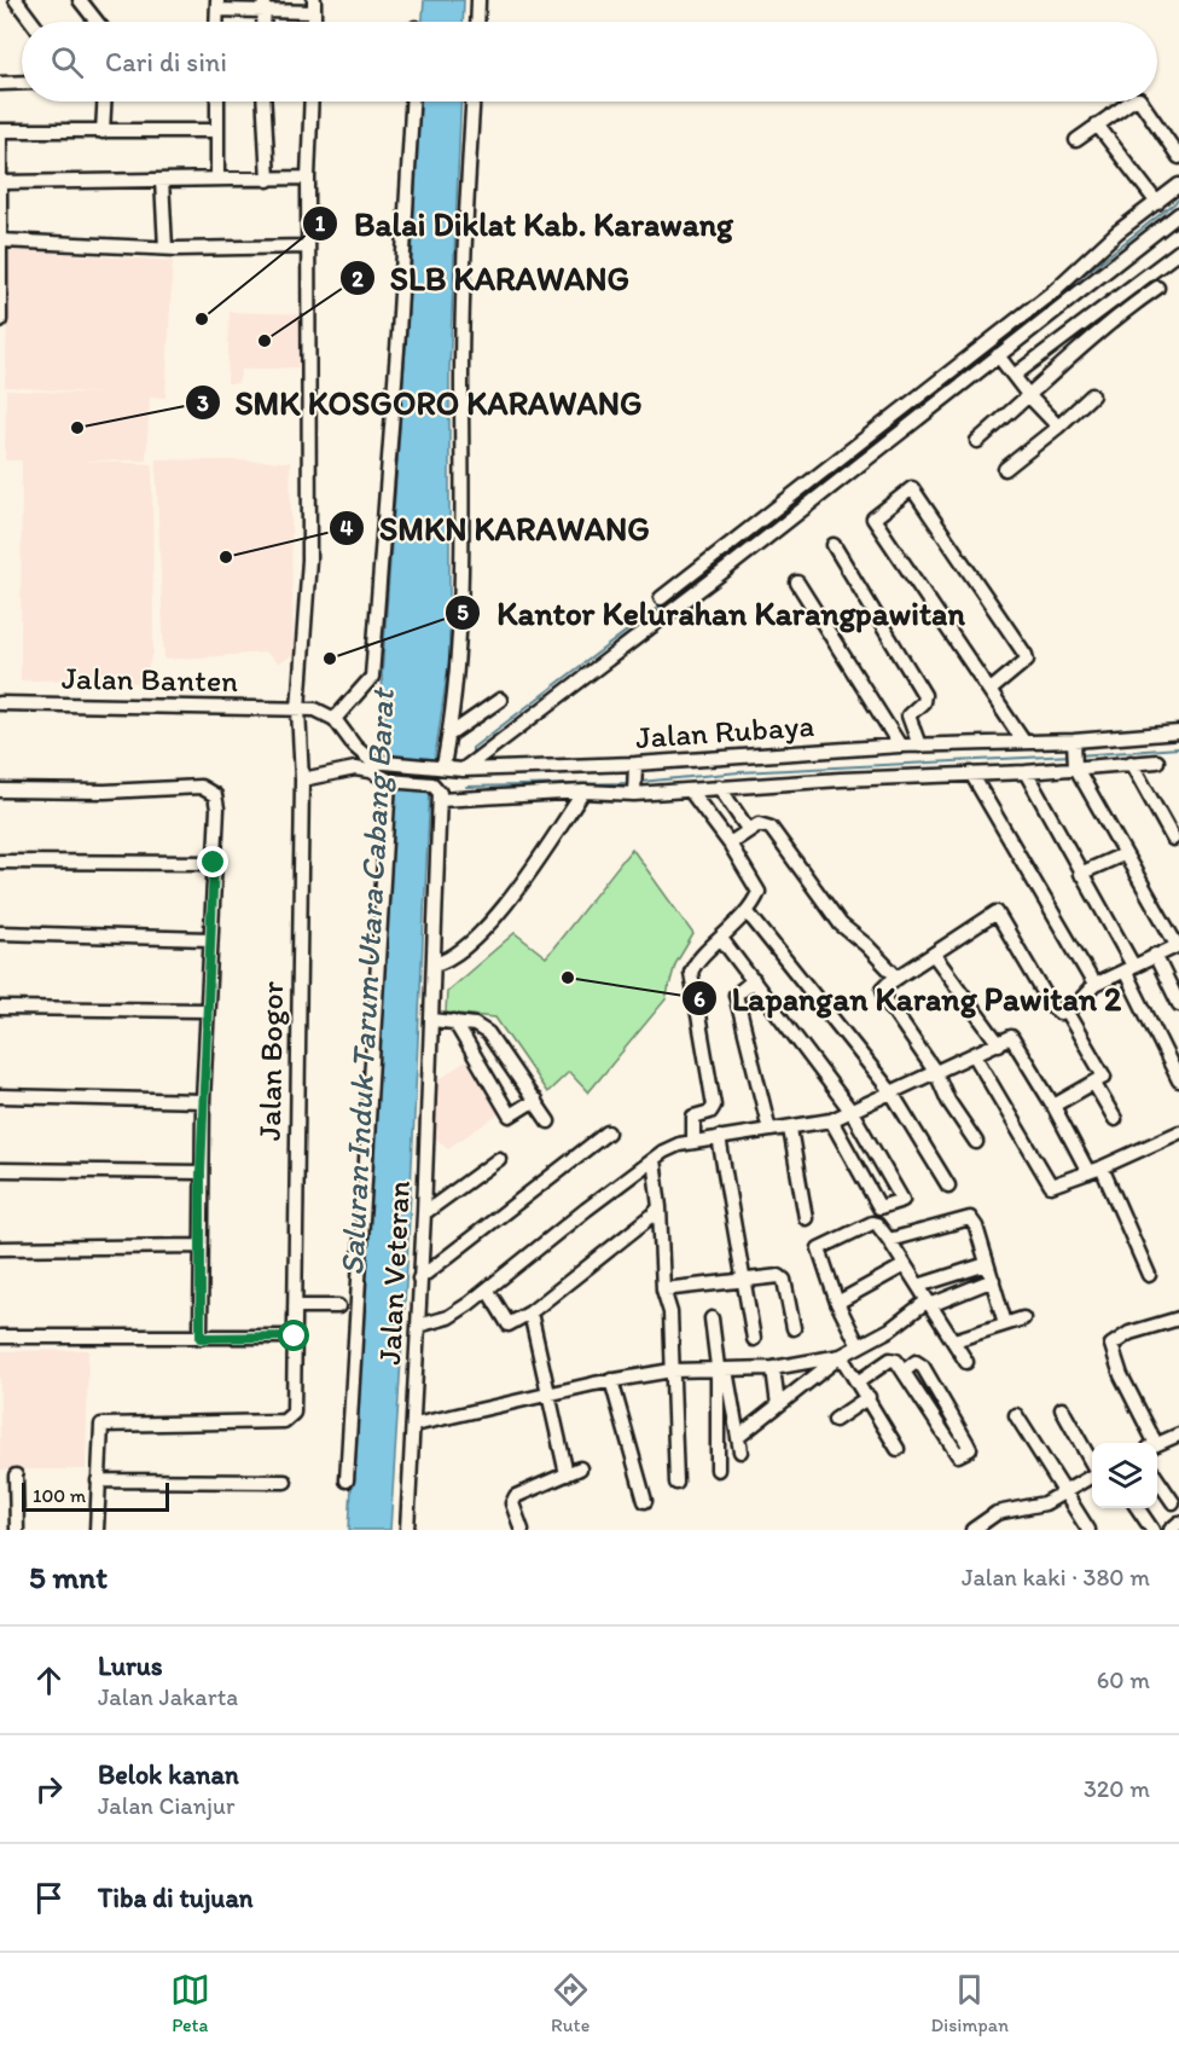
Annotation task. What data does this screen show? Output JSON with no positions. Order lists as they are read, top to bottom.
{
  "streets": {
    "street": [
      "Jalan Banten",
      "Jalan Rubaya",
      "Jalan Bogor",
      "Jalan Veteran"
    ]
  },
  "crossings": [
    ["Jalan Banten", "Jalan Bogor"]
  ],
  "water": ["Saluran Induk Tarum Utara Cabang Barat"],
  "places": [
    "Balai Diklat Kab. Karawang",
    "SLB KARAWANG",
    "SMK KOSGORO KARAWANG",
    "SMKN KARAWANG",
    "Kantor Kelurahan Karangpawitan",
    "Lapangan Karang Pawitan 2"
  ],
  "scale_bar": "100 m",
  "page": {
    "search": "Cari di sini",
    "scale": "100 m",
    "heading": ["5 mnt", "Jalan kaki · 380 m"],
    "list": [
      ["Lurus", "Jalan Jakarta", "60 m"],
      ["Belok kanan", "Jalan Cianjur", "320 m"],
      "Tiba di tujuan"
    ],
    "nav": ["Peta", "Rute", "Disimpan"]
  }
}
